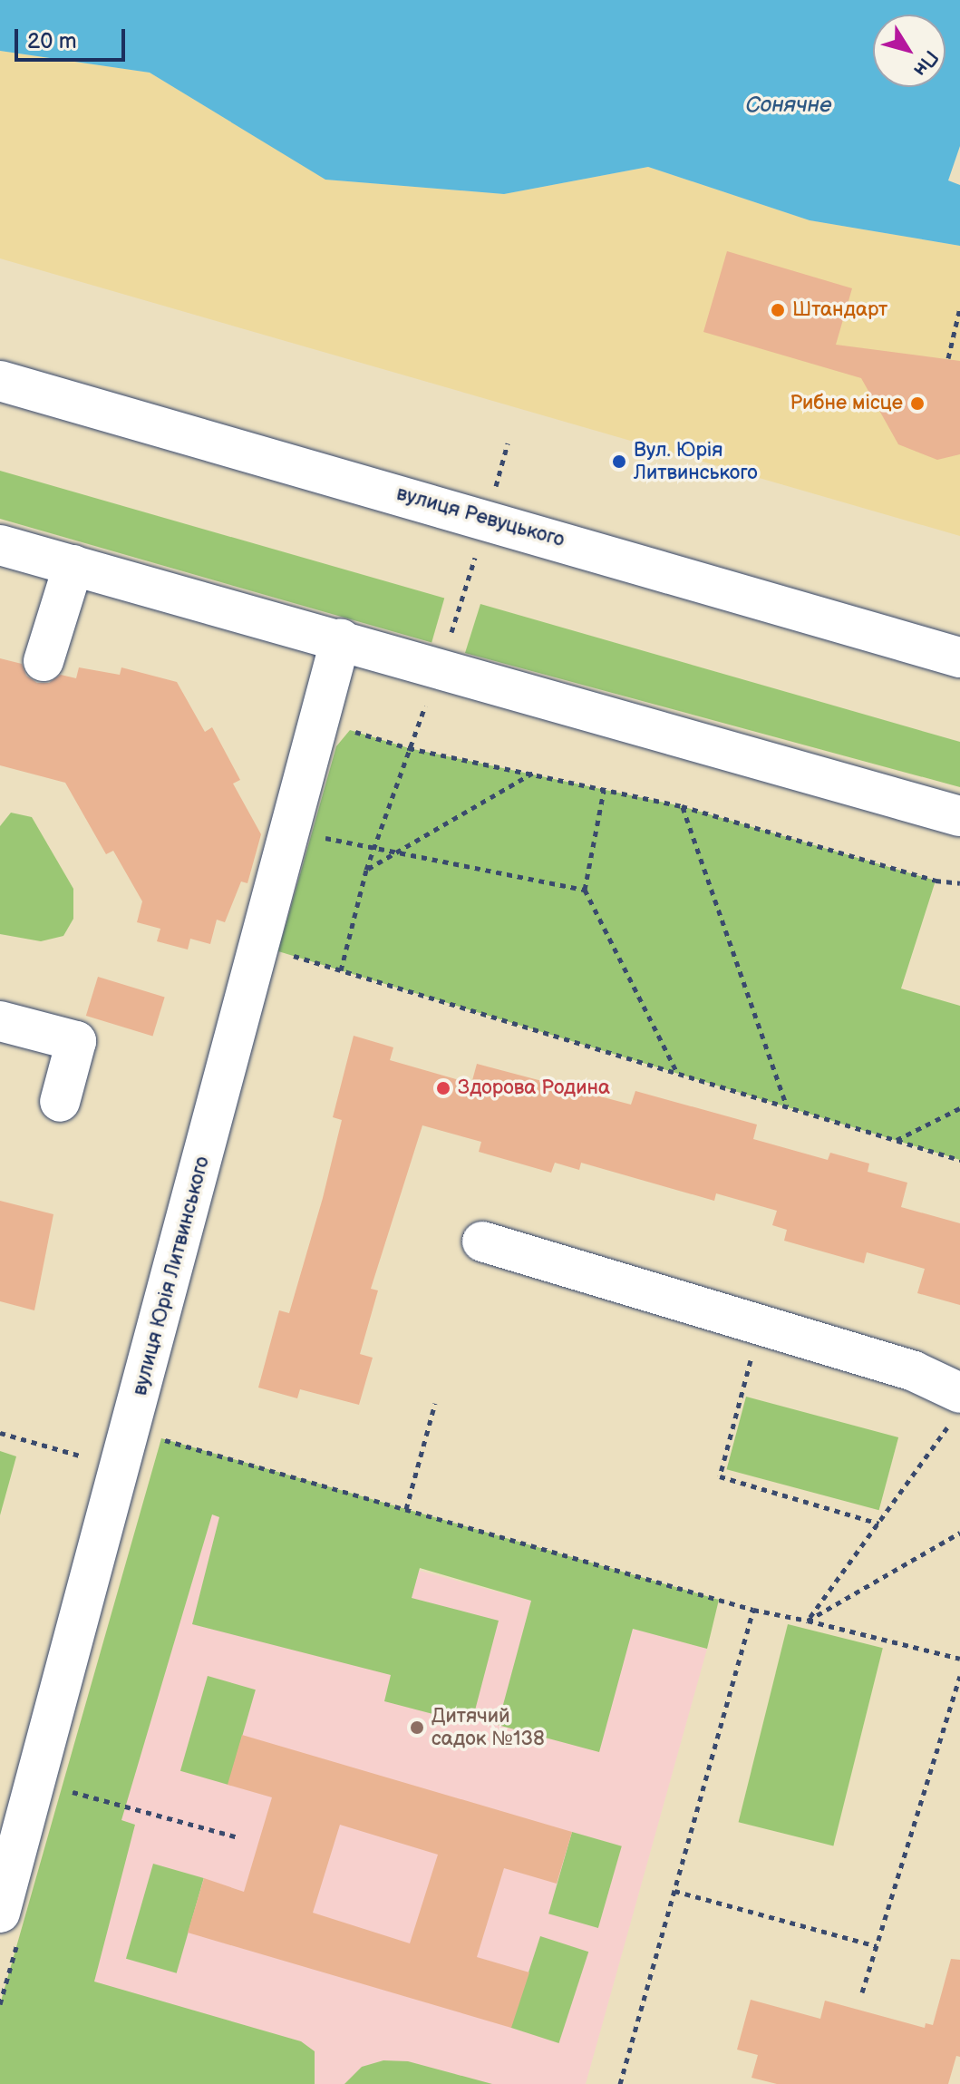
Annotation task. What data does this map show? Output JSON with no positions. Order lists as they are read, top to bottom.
{
  "streets": {
    "street": ["вулиця Ревуцького", "вулиця Юрія Литвинського"]
  },
  "water": ["Сонячне"],
  "places": [
    "Штандарт",
    "Рибне місце",
    "Вул. Юрія Литвинського",
    "Здорова Родина",
    "Дитячий садок №138"
  ],
  "scale_bar": "20 m",
  "north": "bottom right"
}
